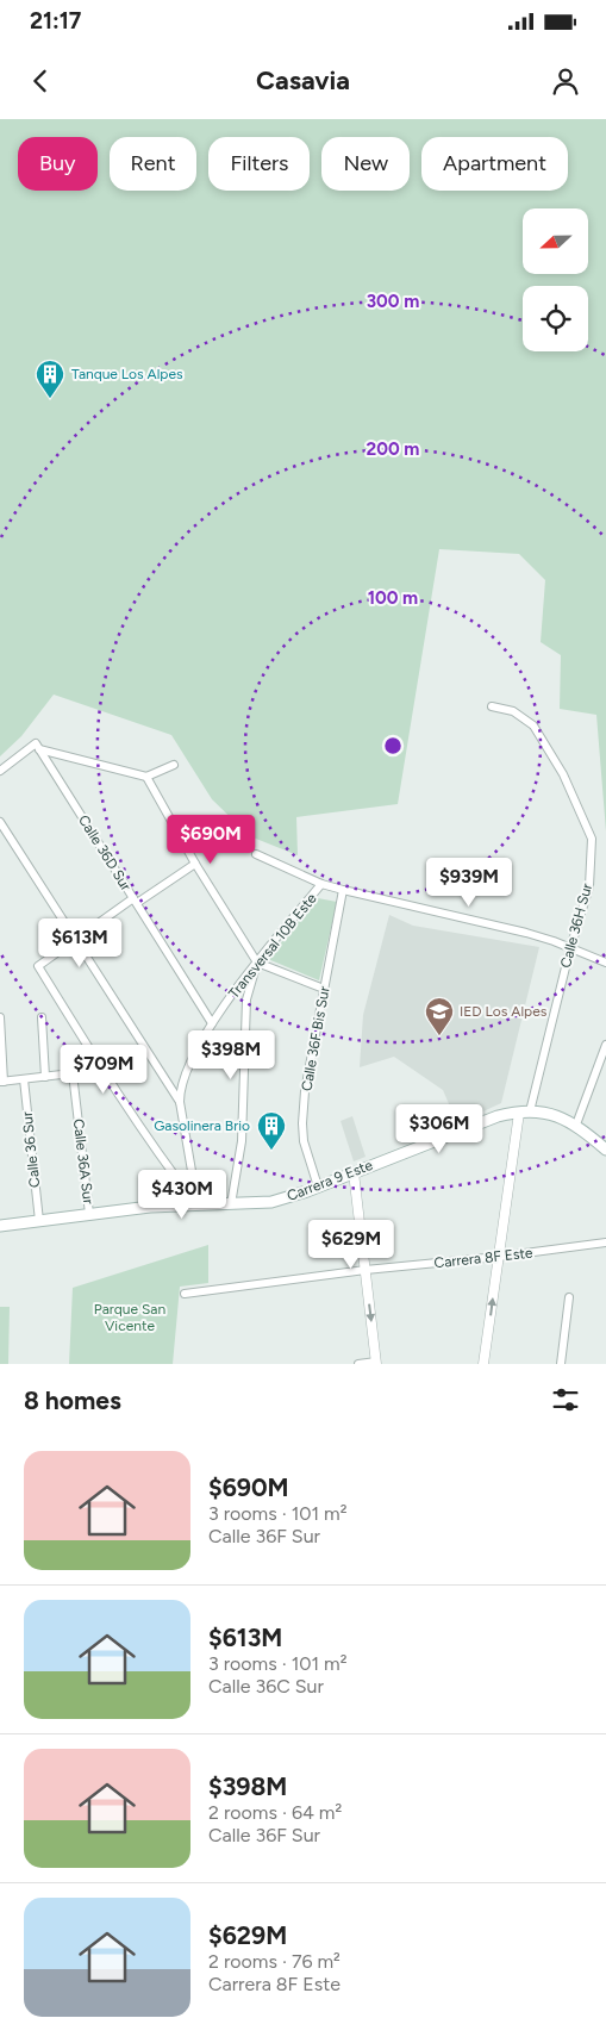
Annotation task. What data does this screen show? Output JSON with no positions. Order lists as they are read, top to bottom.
{
  "streets": {
    "main road": ["Carrera 9 Este"],
    "street": [
      "Calle 36D Sur",
      "Calle 36H Sur",
      "Transversal 10B Este",
      "Calle 36F Bis Sur",
      "Calle 36 Sur",
      "Calle 36A Sur",
      "Carrera 8F Este"
    ]
  },
  "crossings": [
    ["Calle 36D Sur", "Transversal 10B Este"],
    ["Calle 36H Sur", "Carrera 9 Este"],
    ["Calle 36H Sur", "Carrera 8F Este"],
    ["Calle 36F Bis Sur", "Carrera 9 Este"],
    ["Calle 36 Sur", "Carrera 9 Este"],
    ["Calle 36A Sur", "Carrera 9 Este"]
  ],
  "parks": ["Parque San Vicente"],
  "places": {
    "building": ["Tanque Los Alpes", "Gasolinera Brio"],
    "school or university": ["IED Los Alpes"]
  },
  "north": "left",
  "page": {
    "status": "21:17",
    "header": "Casavia",
    "chip": [
      "Buy",
      "Rent",
      "Filters",
      "New",
      "Apartment"
    ],
    "price": [
      "$690M",
      "$939M",
      "$613M",
      "$398M",
      "$709M",
      "$306M",
      "$430M",
      "$629M"
    ],
    "heading": "8 homes",
    "list": [
      {
        "name": "$690M",
        "note": "3 rooms · 101 m² · Calle 36F Sur"
      },
      {
        "name": "$613M",
        "note": "3 rooms · 101 m² · Calle 36C Sur"
      },
      {
        "name": "$398M",
        "note": "2 rooms · 64 m² · Calle 36F Sur"
      },
      {
        "name": "$629M",
        "note": "2 rooms · 76 m² · Carrera 8F Este"
      }
    ]
  },
  "rings": ["300 m", "200 m", "100 m"]
}
